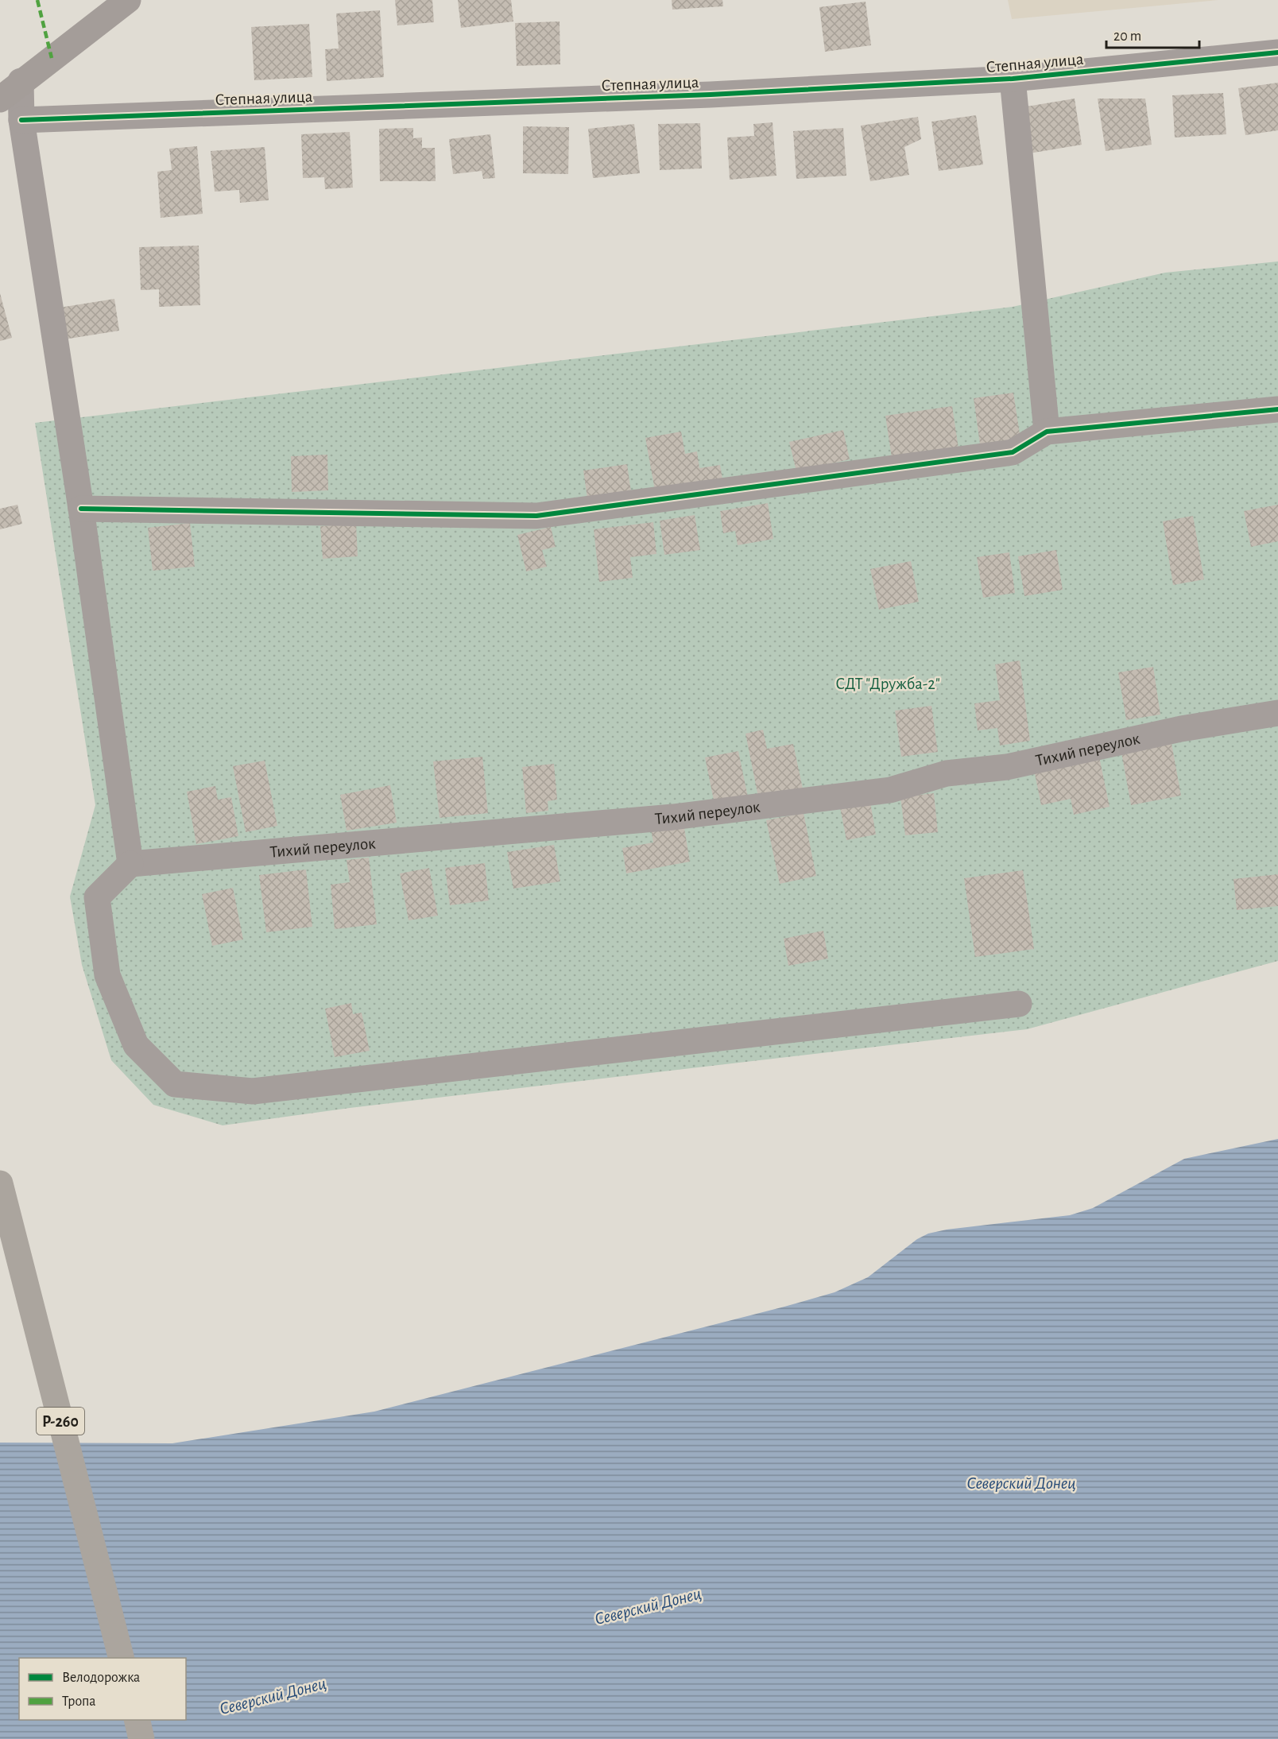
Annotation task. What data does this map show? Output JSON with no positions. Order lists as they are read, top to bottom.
{
  "streets": {
    "highway": ["Р-260"],
    "street": ["Степная улица", "Тихий переулок"]
  },
  "water": ["Северский Донец"],
  "parks": ["СДТ \"Дружба-2\""],
  "legend": ["Велодорожка", "Тропа"],
  "scale_bar": "20 m"
}
